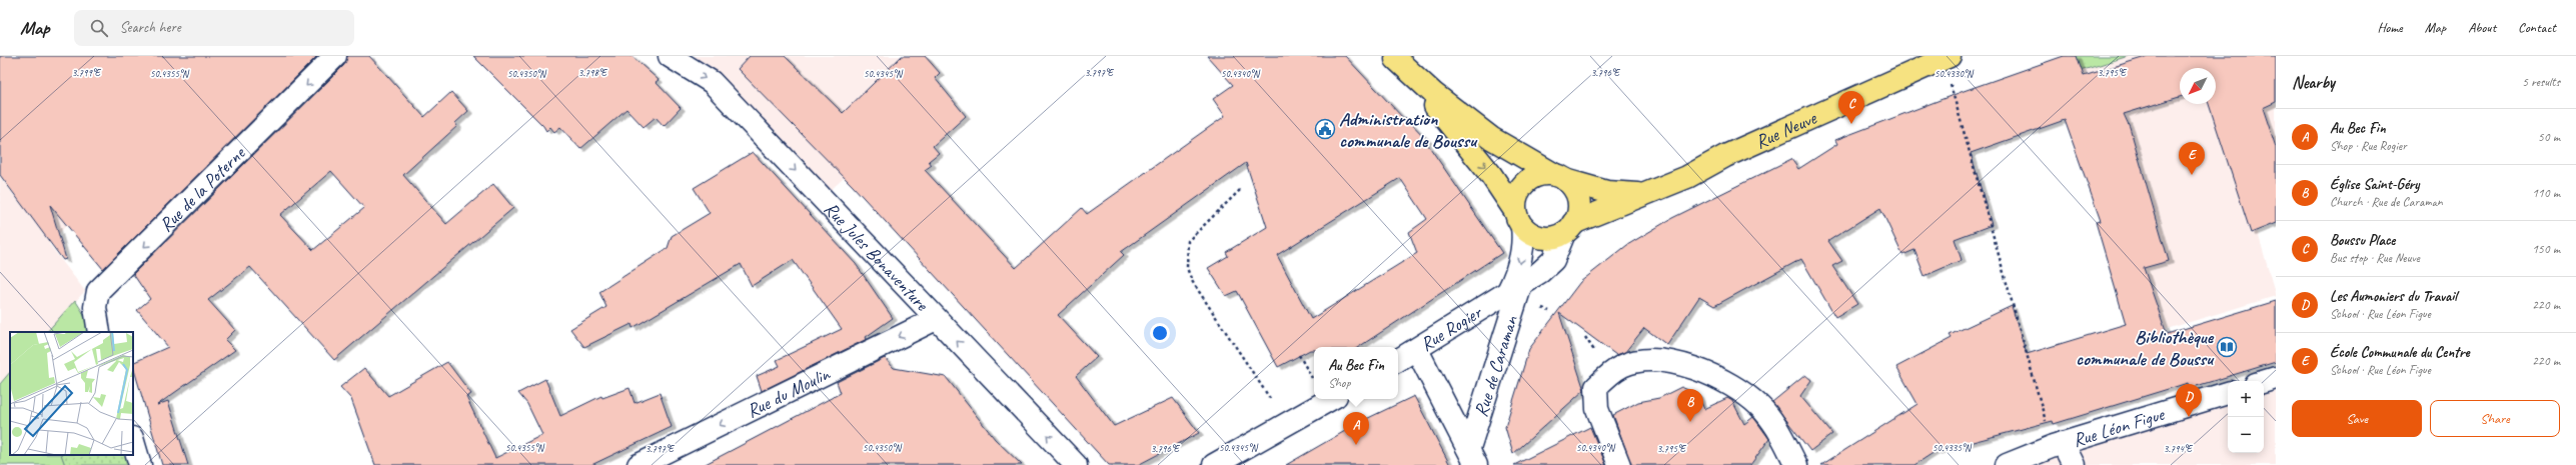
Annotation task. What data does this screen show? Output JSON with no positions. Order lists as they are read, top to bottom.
{
  "streets": {
    "main road": ["Rue Neuve"],
    "street": [
      "Rue de la Poterne",
      "Rue Jules Bonaventure",
      "Rue Rogier",
      "Rue de Caraman",
      "Rue du Moulin",
      "Rue Léon Figue"
    ]
  },
  "crossings": [
    ["Rue Neuve", "Rue Rogier"],
    ["Rue Jules Bonaventure", "Rue du Moulin"],
    ["Rue Rogier", "Rue de Caraman"]
  ],
  "one_way": ["Rue de la Poterne", "Rue du Moulin"],
  "places": {
    "public building": ["Administration communale de Boussu"],
    "library": ["Bibliothèque communale de Boussu"]
  },
  "north": "bottom left",
  "page": {
    "header": "Map",
    "search": "Search here",
    "nav": [
      "Home",
      "Map",
      "About",
      "Contact"
    ],
    "heading": ["Nearby", "5 results"],
    "pins": [
      "C",
      "E",
      "D",
      "B",
      "A"
    ],
    "list": [
      {
        "mark": "A",
        "name": "Au Bec Fin",
        "note": "Shop · Rue Rogier",
        "value": "50 m"
      },
      {
        "mark": "B",
        "name": "Église Saint-Géry",
        "note": "Church · Rue de Caraman",
        "value": "110 m"
      },
      {
        "mark": "C",
        "name": "Boussu Place",
        "note": "Bus stop · Rue Neuve",
        "value": "150 m"
      },
      {
        "mark": "D",
        "name": "Les Aumoniers du Travail",
        "note": "School · Rue Léon Figue",
        "value": "220 m"
      },
      {
        "mark": "E",
        "name": "École Communale du Centre",
        "note": "School · Rue Léon Figue",
        "value": "220 m"
      }
    ],
    "popup": ["Au Bec Fin", "Shop"],
    "map_buttons": ["+", "−"],
    "buttons": ["Save", "Share"]
  },
  "coordinates": [
    "3.799°E",
    "3.798°E",
    "3.797°E",
    "3.796°E",
    "3.795°E",
    "50.4355°N",
    "50.4350°N",
    "50.4345°N",
    "50.4340°N",
    "50.4330°N",
    "50.4335°N",
    "3.794°E"
  ]
}
